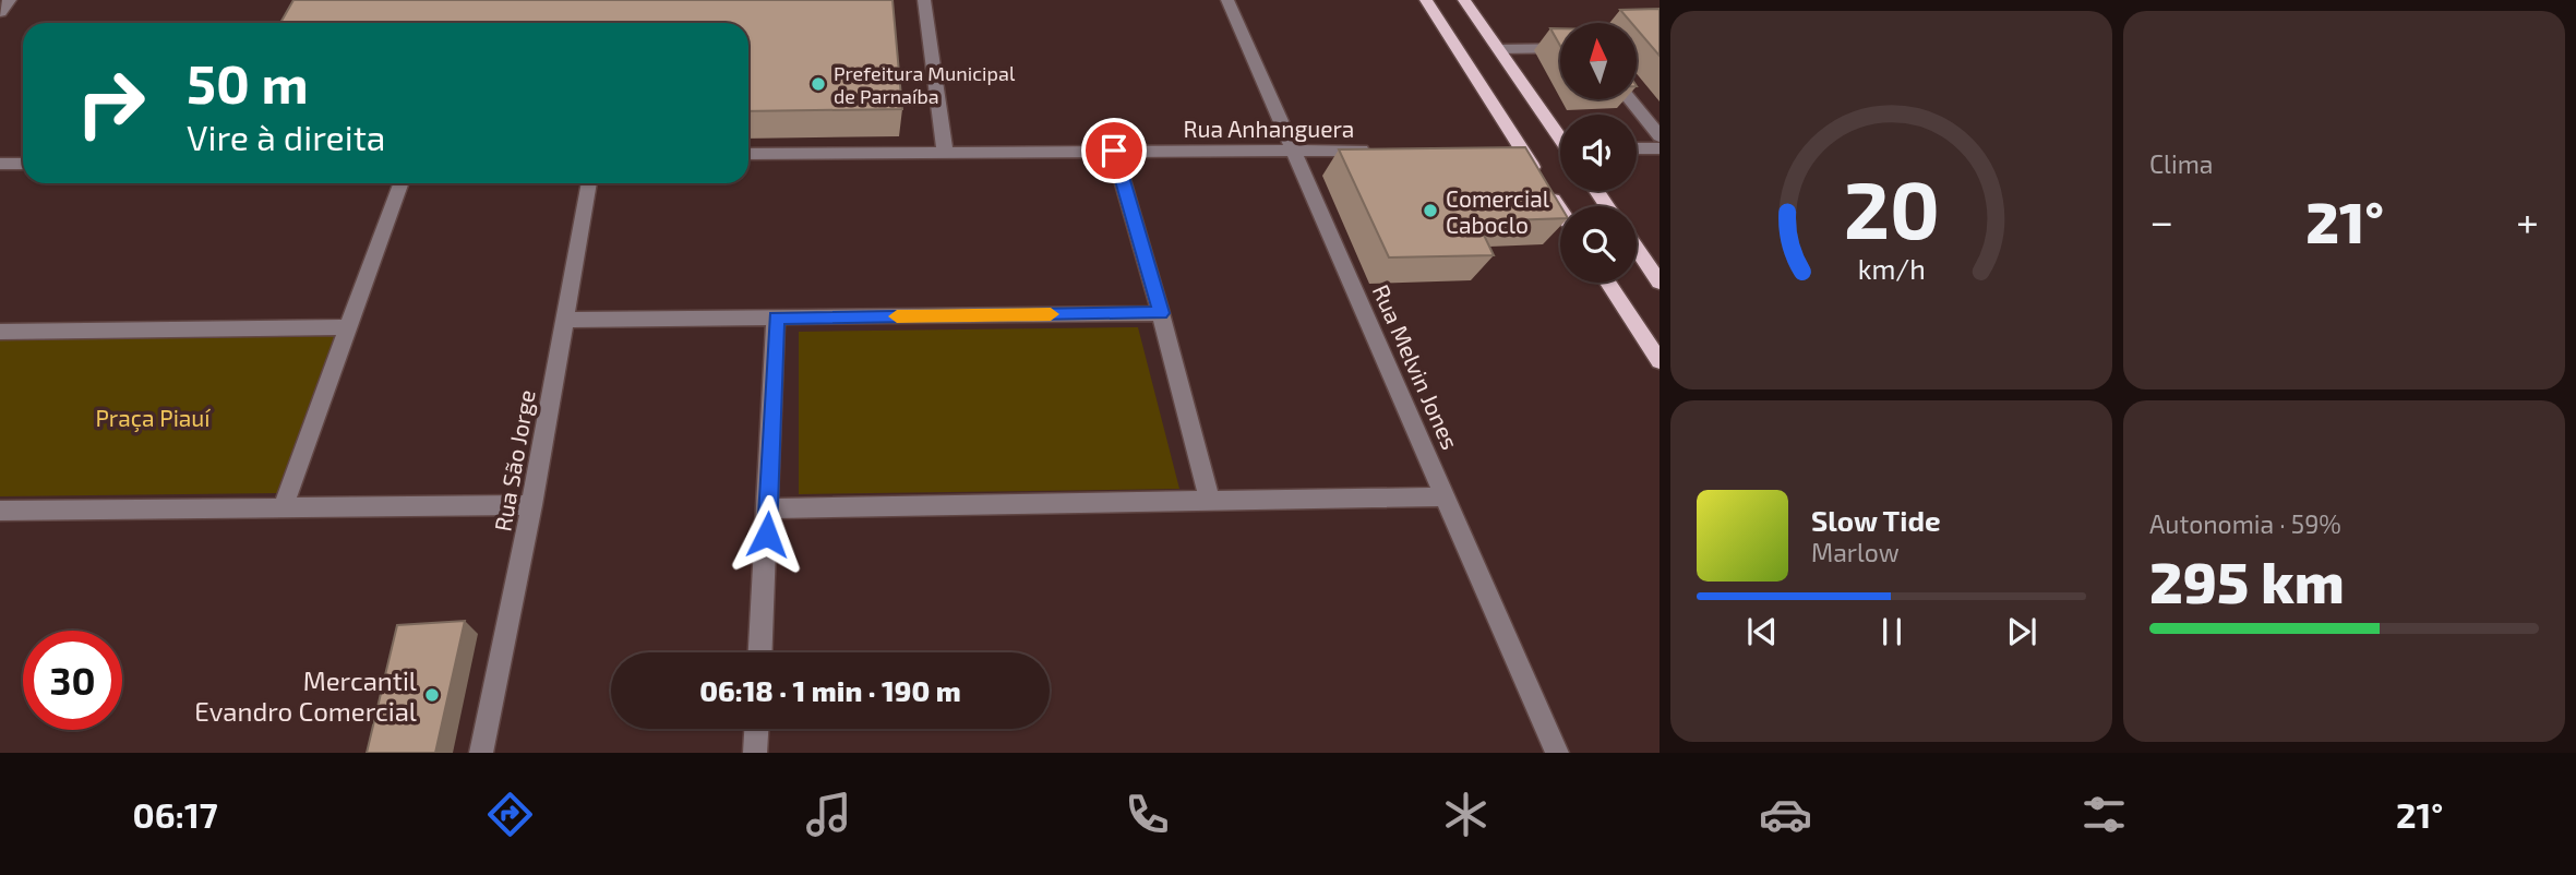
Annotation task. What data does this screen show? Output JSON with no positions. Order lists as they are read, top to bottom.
{
  "streets": {
    "street": ["Rua Anhanguera", "Rua Melvin Jones", "Rua São Jorge"]
  },
  "crossings": [
    ["Rua Anhanguera", "Rua Melvin Jones"]
  ],
  "parks": ["Praça Piauí"],
  "places": ["Prefeitura Municipal de Parnaíba", "Comercial Caboclo", "Mercantil Evandro Comercial"],
  "north": "top",
  "page": {
    "tile": [
      "Clima",
      ["Autonomia · 59%", "295 km"]
    ],
    "turn": ["50 m", "Vire à direita"],
    "heat": ["−", "21°", "+"],
    "song": ["Slow Tide", "Marlow"],
    "limit": "30",
    "trip": "06:18 · 1 min · 190 m",
    "tabs": ["06:17", "21°"],
    "gauge": ["20", "km/h"]
  }
}
